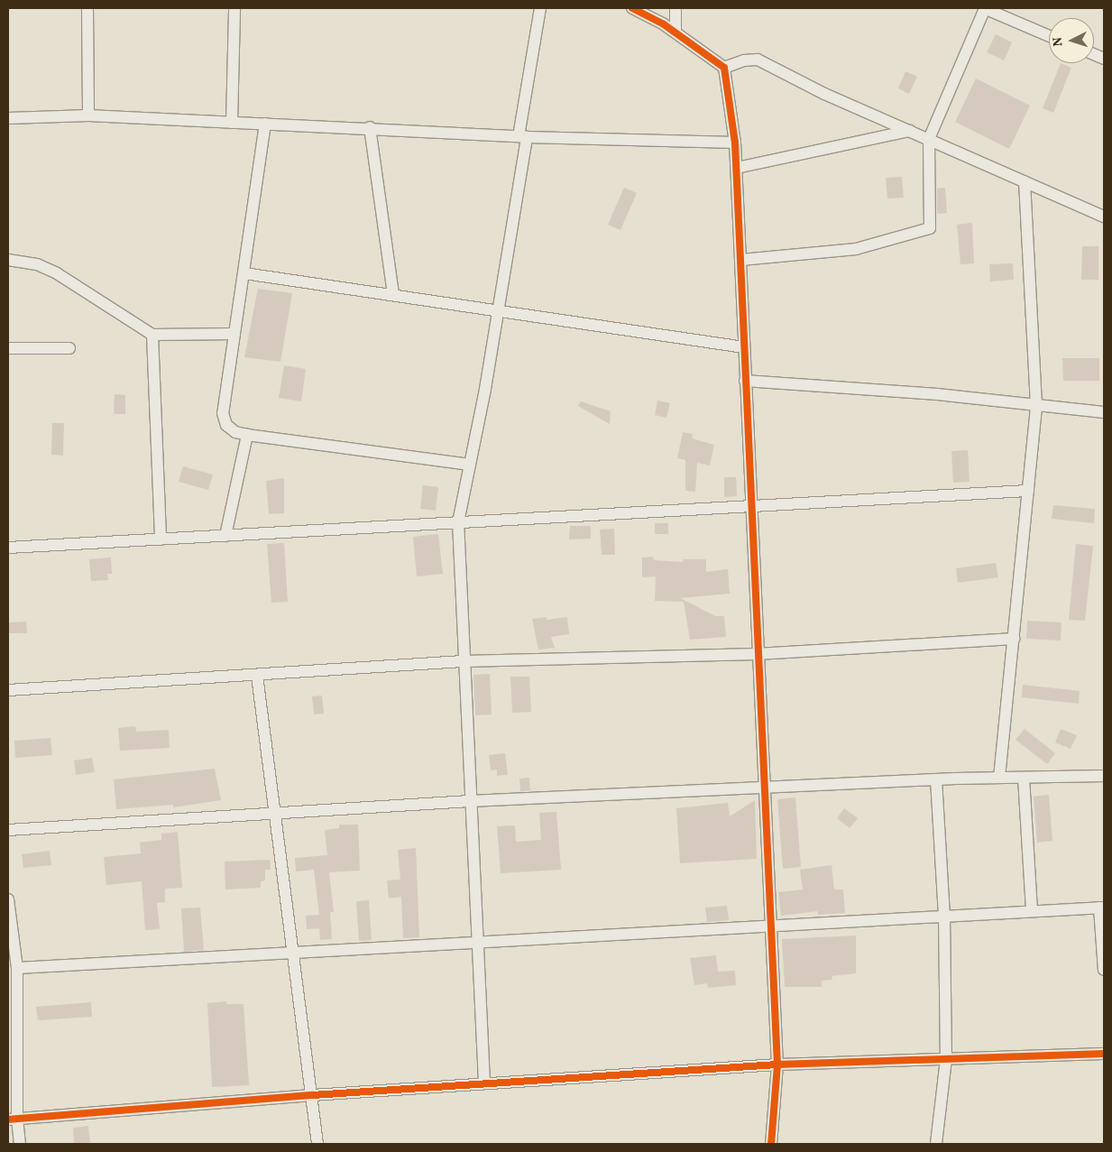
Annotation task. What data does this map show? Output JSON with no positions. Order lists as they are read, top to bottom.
{
  "north": "left"
}
